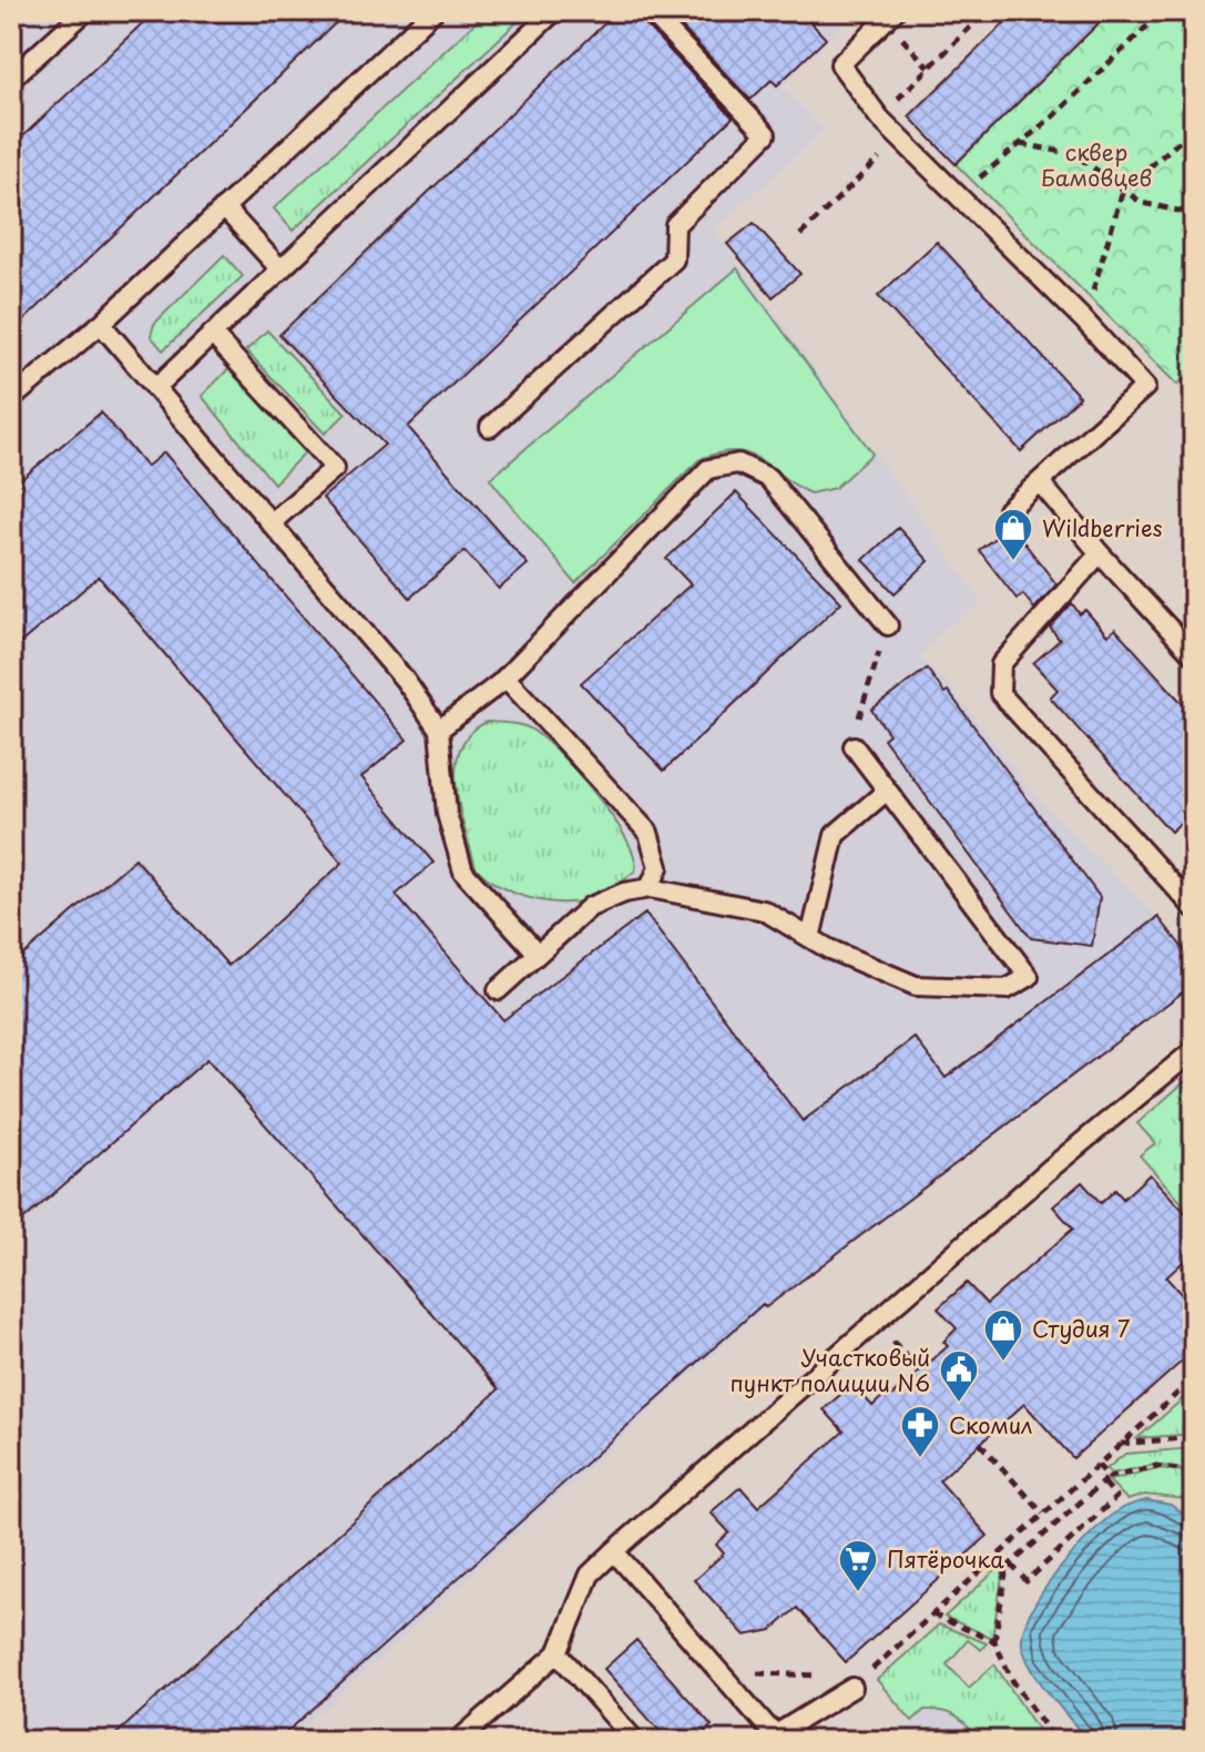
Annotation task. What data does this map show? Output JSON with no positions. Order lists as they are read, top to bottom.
{
  "parks": ["сквер Бамовцев"],
  "places": {
    "shop": ["Wildberries", "Студия 7"],
    "public building": ["Участковый пункт полиции N6"],
    "pharmacy": ["Скомил"],
    "supermarket": ["Пятёрочка"]
  }
}
